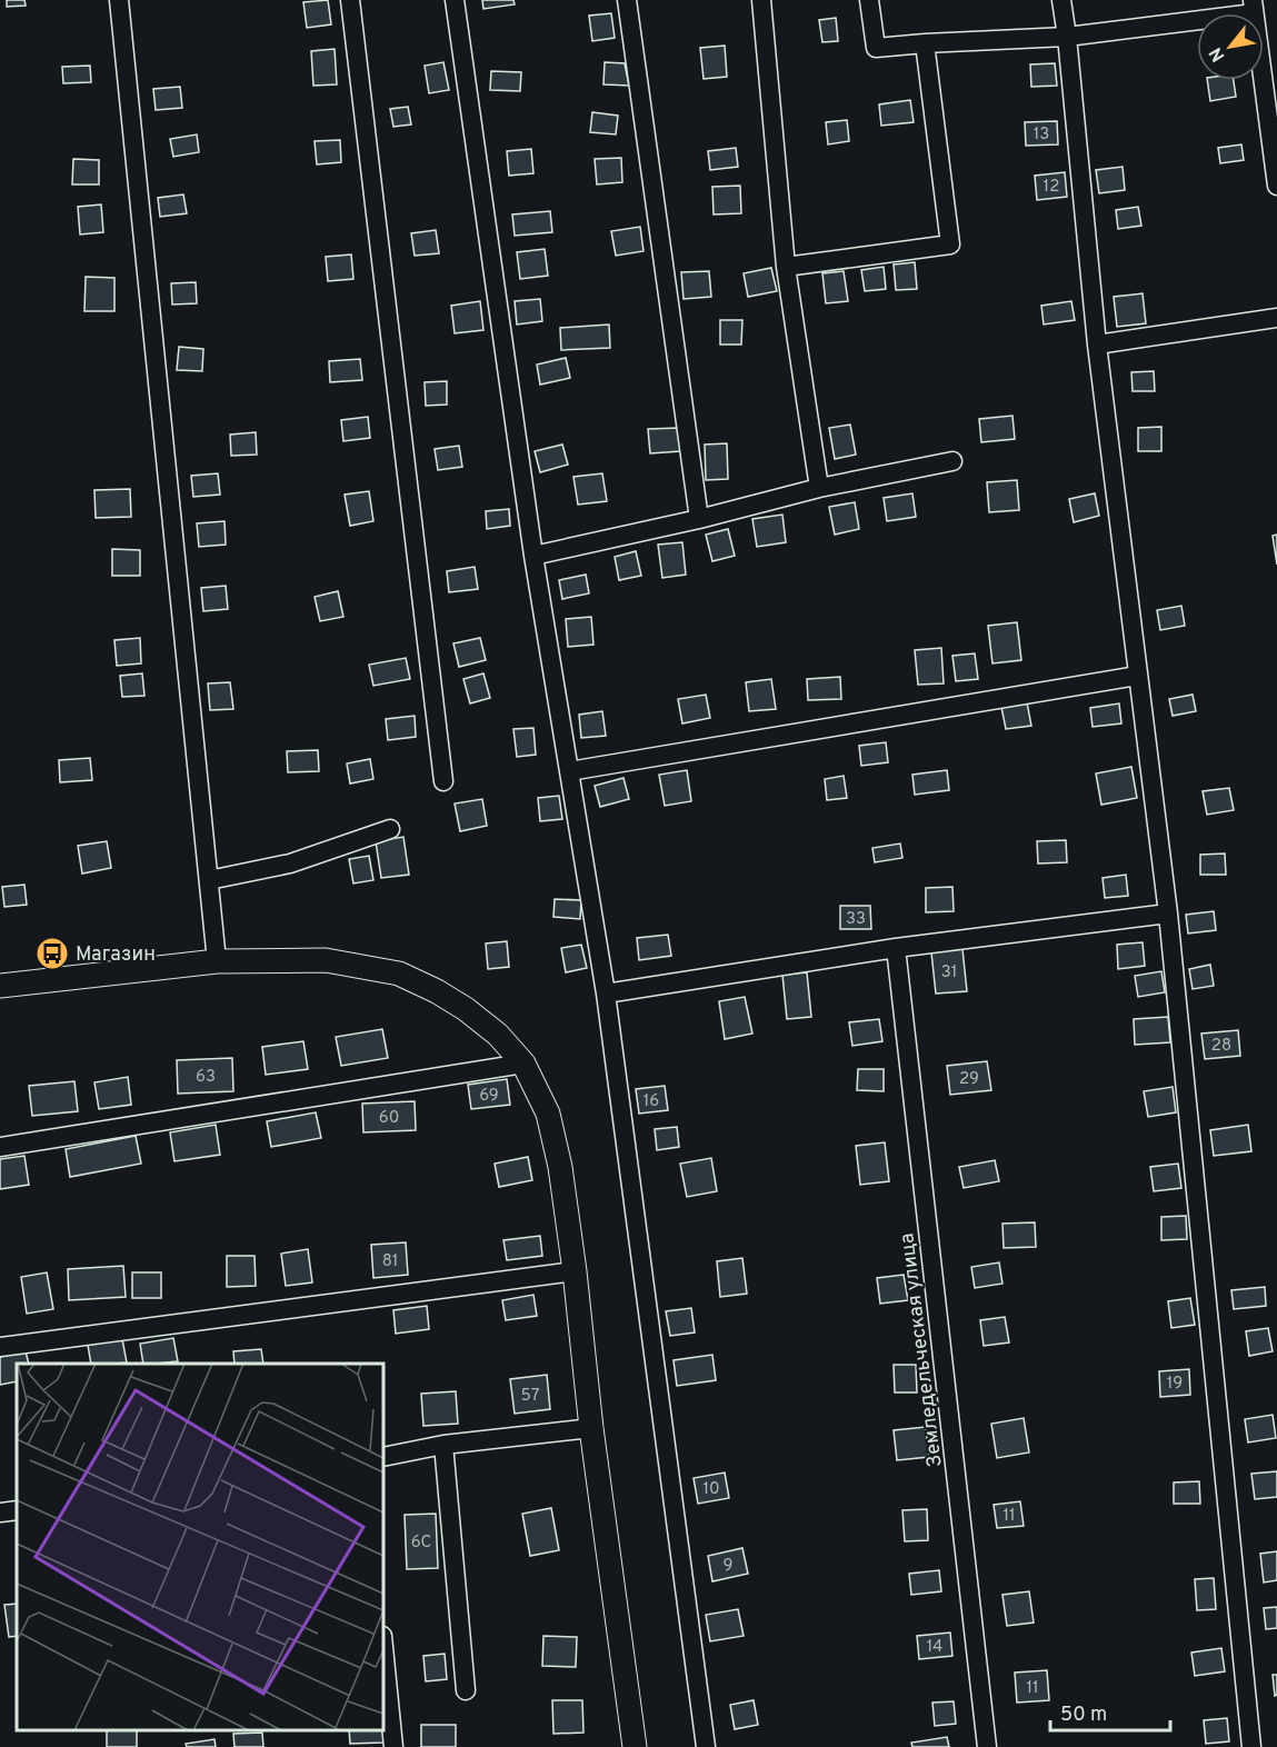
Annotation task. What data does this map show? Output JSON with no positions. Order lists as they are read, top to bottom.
{
  "streets": {
    "street": ["Земледельческая улица"]
  },
  "places": {
    "bus stop": ["Магазин"]
  },
  "house_numbers": [
    "13",
    "12",
    "33",
    "31",
    "28",
    "63",
    "29",
    "69",
    "16",
    "60",
    "81",
    "19",
    "57",
    "10",
    "11",
    "6С",
    "9",
    "14",
    "11"
  ],
  "scale_bar": "50 m",
  "north": "bottom left"
}
